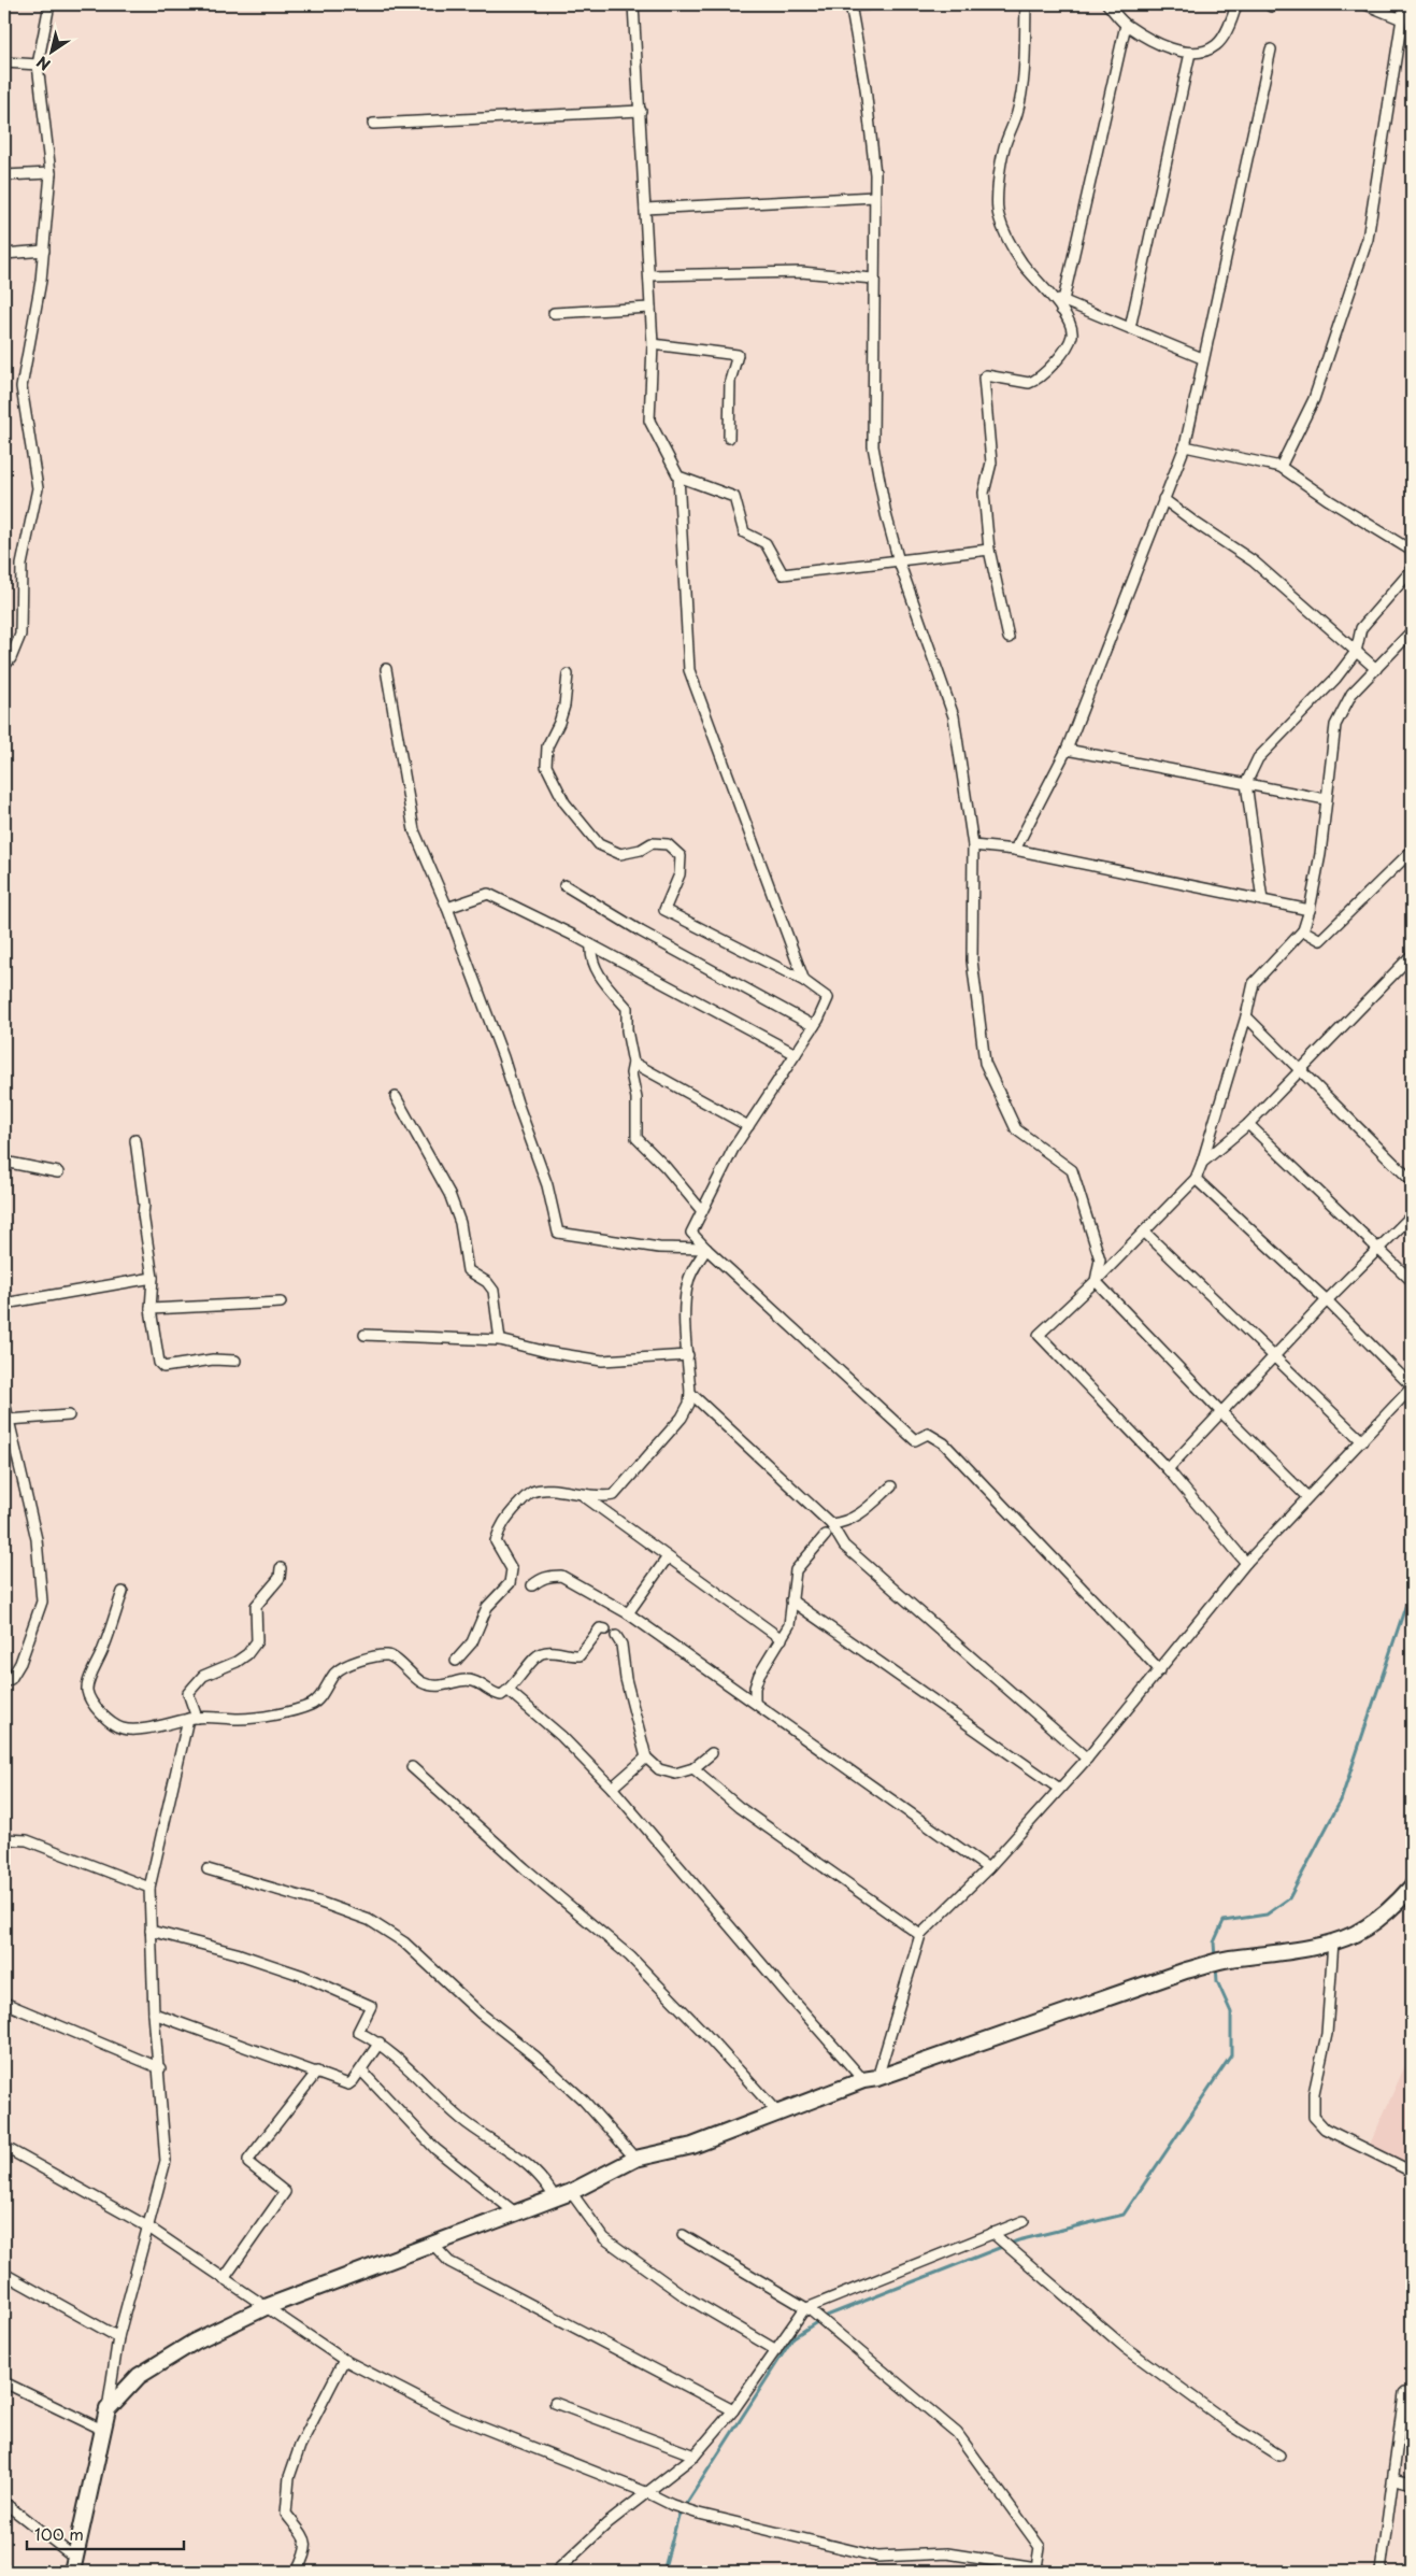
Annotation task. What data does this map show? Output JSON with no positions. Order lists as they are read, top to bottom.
{
  "scale_bar": "100 m",
  "north": "bottom left"
}
